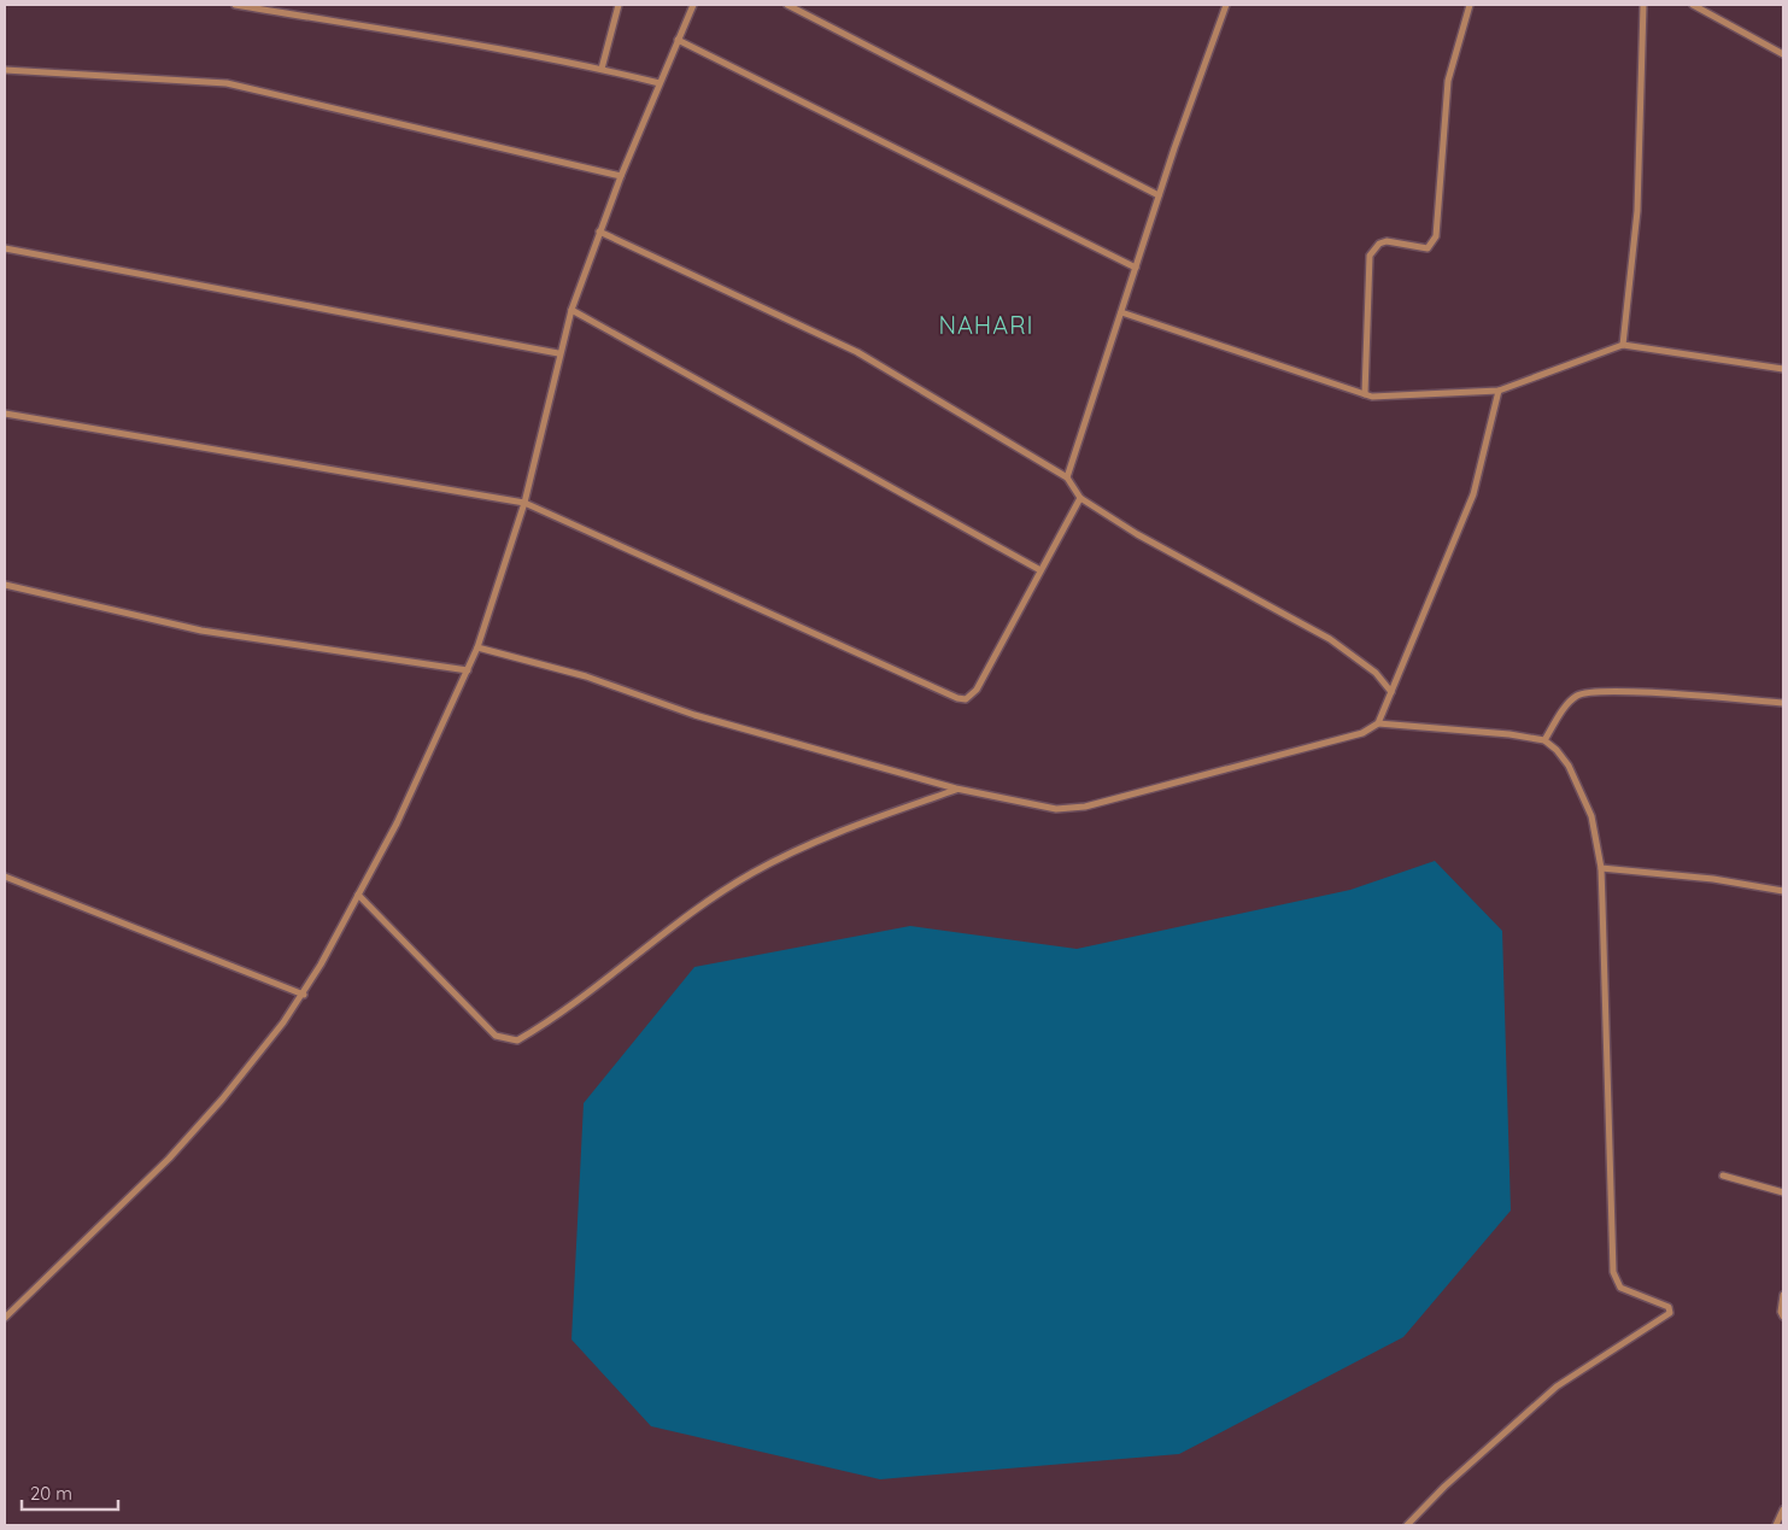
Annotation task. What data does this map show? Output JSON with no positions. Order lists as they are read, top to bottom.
{
  "districts": ["NAHARI"],
  "scale_bar": "20 m"
}
